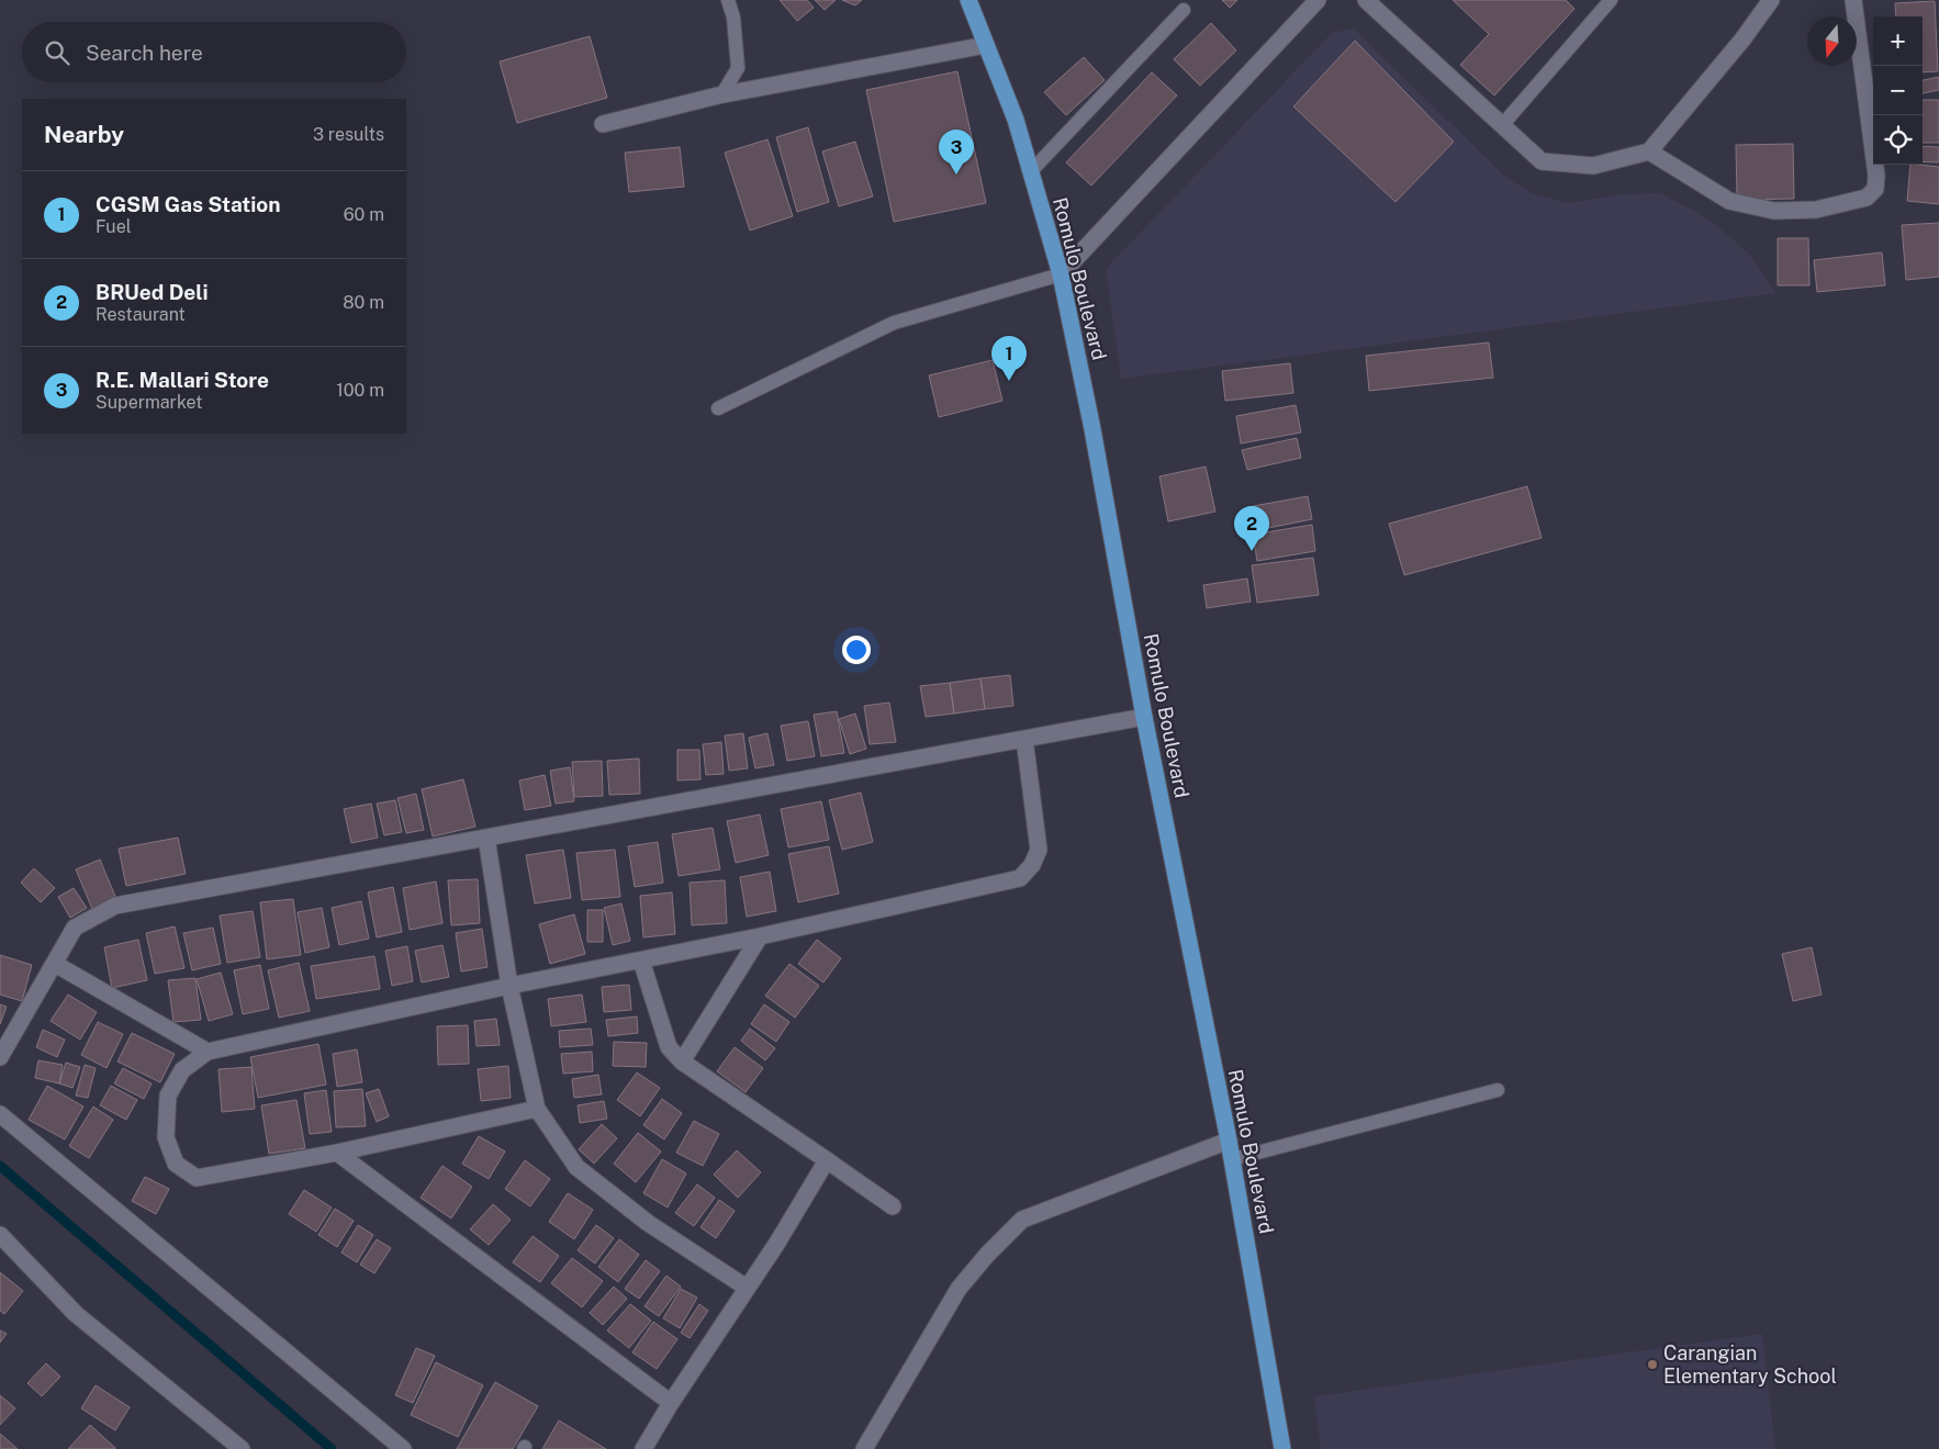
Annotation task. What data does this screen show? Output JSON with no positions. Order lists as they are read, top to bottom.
{
  "streets": {
    "highway": ["Romulo Boulevard"]
  },
  "places": ["Carangian Elementary School"],
  "north": "bottom",
  "page": {
    "map_buttons": ["+", "−"],
    "search": "Search here",
    "heading": ["Nearby", "3 results"],
    "pins": ["3", "1", "2"],
    "list": [
      {
        "mark": "1",
        "name": "CGSM Gas Station",
        "note": "Fuel",
        "value": "60 m"
      },
      {
        "mark": "2",
        "name": "BRUed Deli",
        "note": "Restaurant",
        "value": "80 m"
      },
      {
        "mark": "3",
        "name": "R.E. Mallari Store",
        "note": "Supermarket",
        "value": "100 m"
      }
    ]
  }
}
